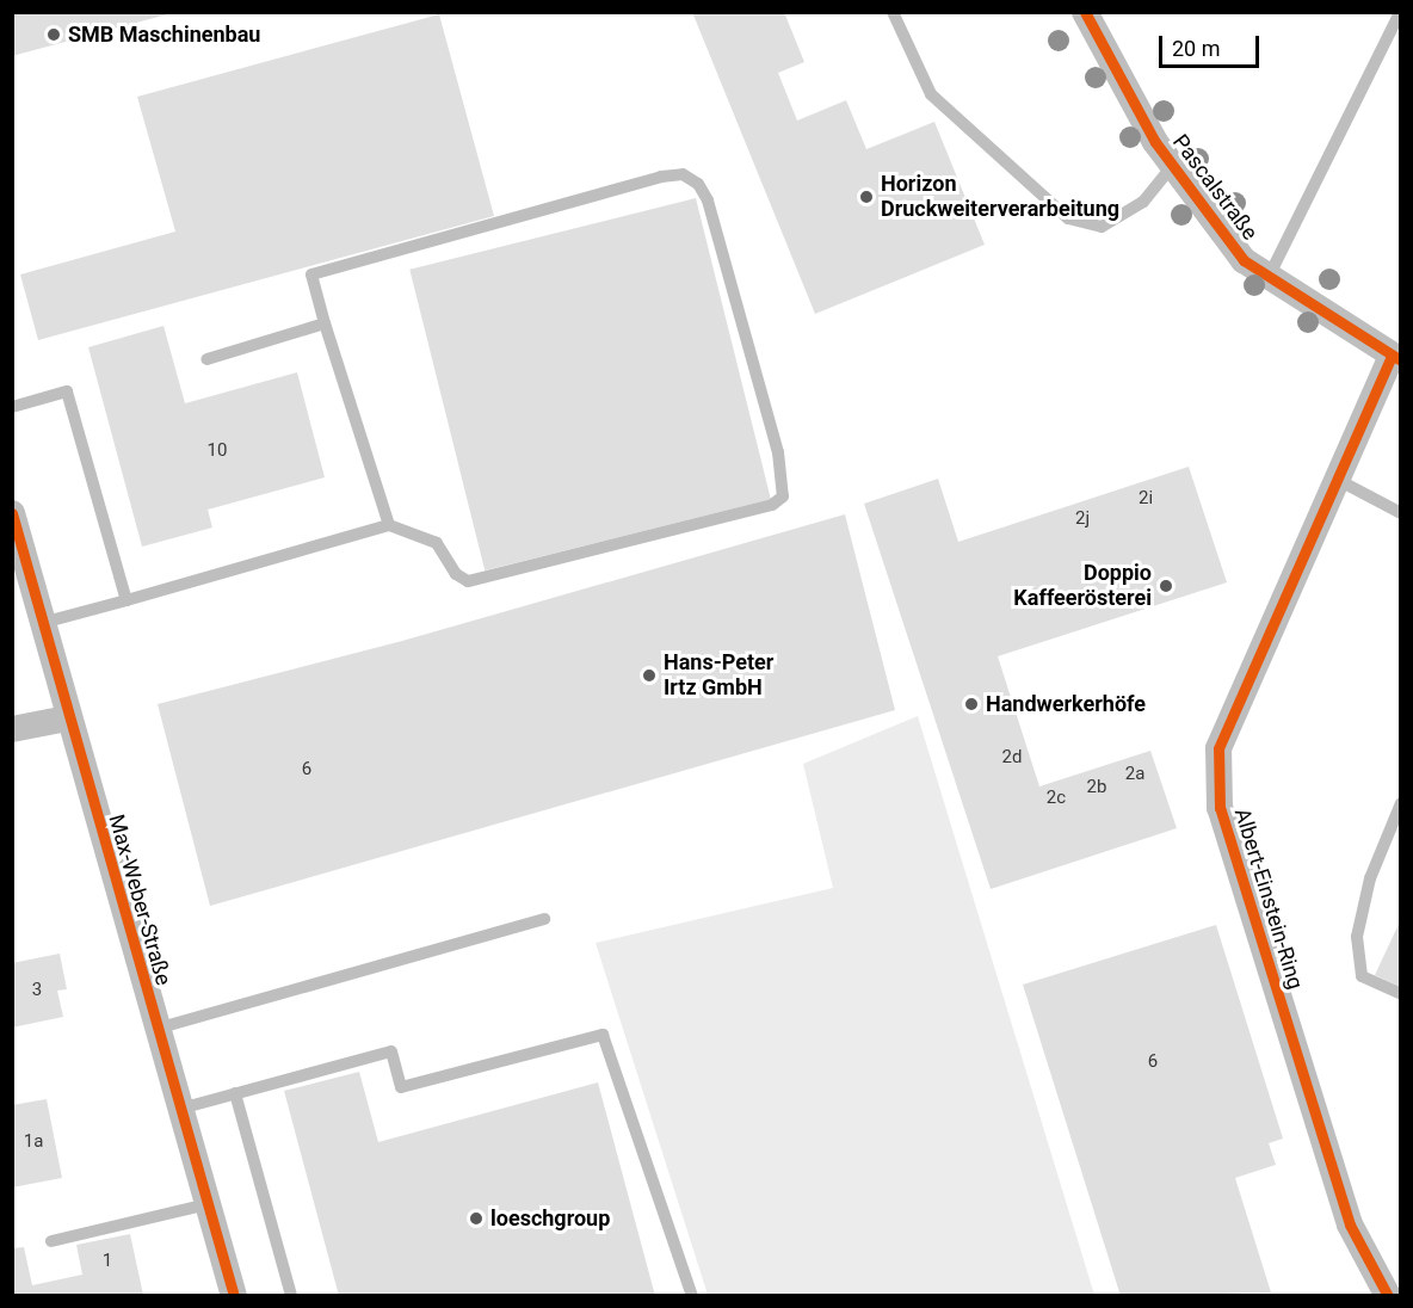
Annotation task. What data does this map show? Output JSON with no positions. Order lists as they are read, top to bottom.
{
  "streets": {
    "street": ["Pascalstraße", "Albert-Einstein-Ring", "Max-Weber-Straße"]
  },
  "crossings": [
    ["Pascalstraße", "Albert-Einstein-Ring"]
  ],
  "places": [
    "SMB Maschinenbau",
    "Horizon Druckweiterverarbeitung",
    "Doppio Kaffeerösterei",
    "Hans-Peter Irtz GmbH",
    "Handwerkerhöfe",
    "loeschgroup"
  ],
  "house_numbers": [
    "10",
    "2i",
    "2j",
    "2d",
    "6",
    "2a",
    "2b",
    "2c",
    "3",
    "6",
    "1a",
    "1"
  ],
  "scale_bar": "20 m"
}
